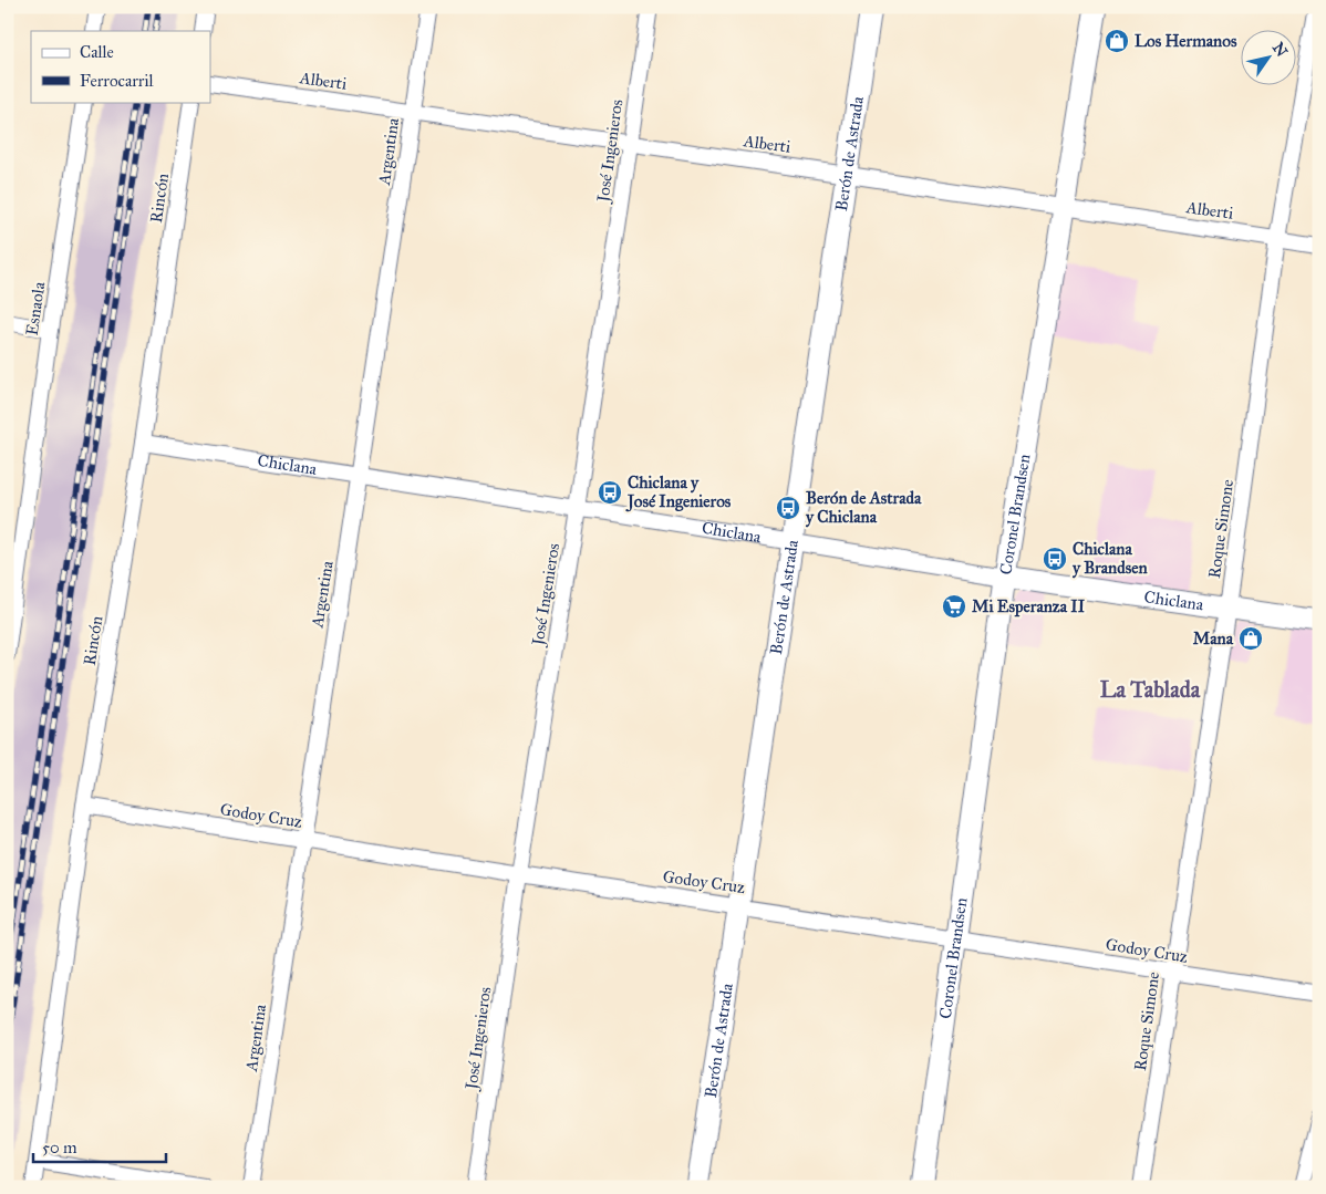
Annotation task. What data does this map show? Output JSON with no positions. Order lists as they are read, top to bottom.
{
  "streets": {
    "street": [
      "Alberti",
      "José Ingenieros",
      "Argentina",
      "Berón de Astrada",
      "Rincón",
      "Esnaola",
      "Chiclana",
      "Coronel Brandsen",
      "Roque Simone",
      "Godoy Cruz"
    ]
  },
  "crossings": [
    ["Alberti", "José Ingenieros"],
    ["Alberti", "Argentina"],
    ["Alberti", "Berón de Astrada"],
    ["Alberti", "Coronel Brandsen"],
    ["Alberti", "Roque Simone"],
    ["José Ingenieros", "Chiclana"],
    ["José Ingenieros", "Godoy Cruz"],
    ["Argentina", "Chiclana"],
    ["Argentina", "Godoy Cruz"],
    ["Berón de Astrada", "Chiclana"],
    ["Berón de Astrada", "Godoy Cruz"],
    ["Rincón", "Chiclana"],
    ["Rincón", "Godoy Cruz"],
    ["Chiclana", "Coronel Brandsen"],
    ["Chiclana", "Roque Simone"],
    ["Coronel Brandsen", "Godoy Cruz"],
    ["Roque Simone", "Godoy Cruz"]
  ],
  "districts": ["La Tablada"],
  "places": {
    "shop": ["Los Hermanos", "Mana"],
    "bus stop": ["Chiclana y José Ingenieros", "Berón de Astrada y Chiclana", "Chiclana y Brandsen"],
    "supermarket": ["Mi Esperanza II"]
  },
  "legend": ["Calle", "Ferrocarril"],
  "scale_bar": "50 m",
  "north": "top right"
}
